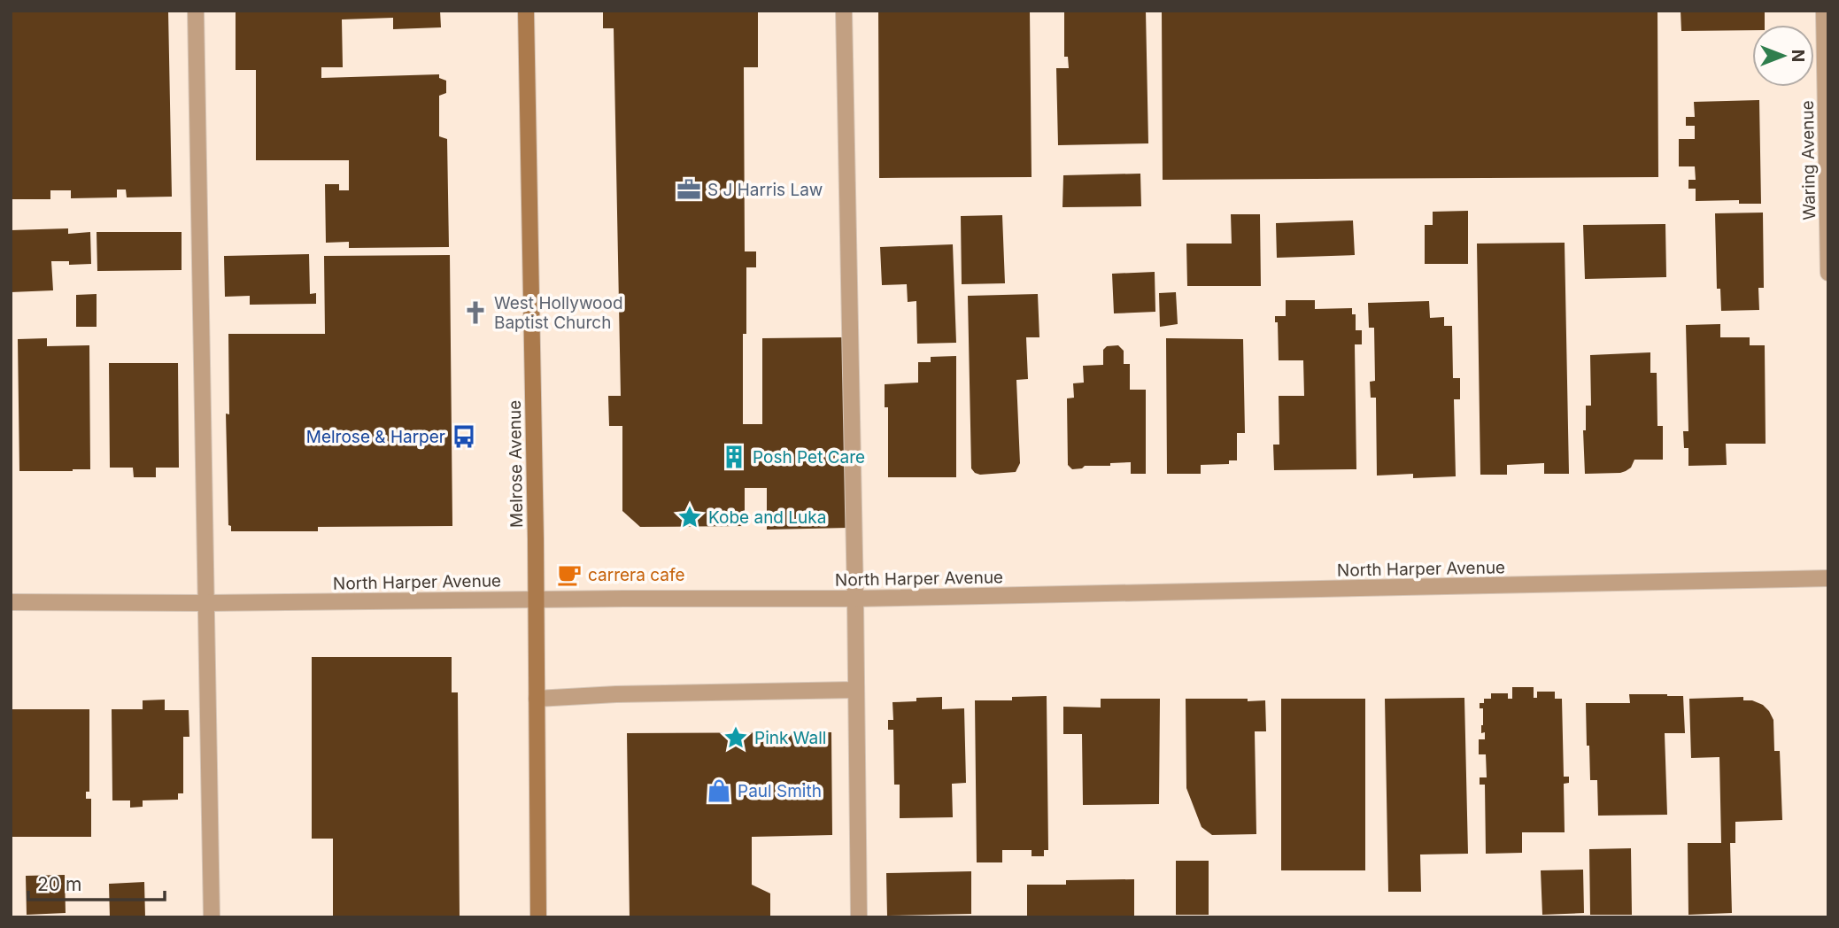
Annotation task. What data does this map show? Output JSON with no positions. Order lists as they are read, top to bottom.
{
  "streets": {
    "main road": ["Melrose Avenue"],
    "street": ["Waring Avenue", "North Harper Avenue"]
  },
  "crossings": [
    ["Melrose Avenue", "North Harper Avenue"]
  ],
  "places": {
    "office": ["S J Harris Law"],
    "church": ["West Hollywood Baptist Church"],
    "bus stop": ["Melrose & Harper"],
    "building": ["Posh Pet Care"],
    "place": ["Kobe and Luka", "Pink Wall"],
    "cafe": ["carrera cafe"],
    "shop": ["Paul Smith"]
  },
  "scale_bar": "20 m",
  "north": "right"
}
